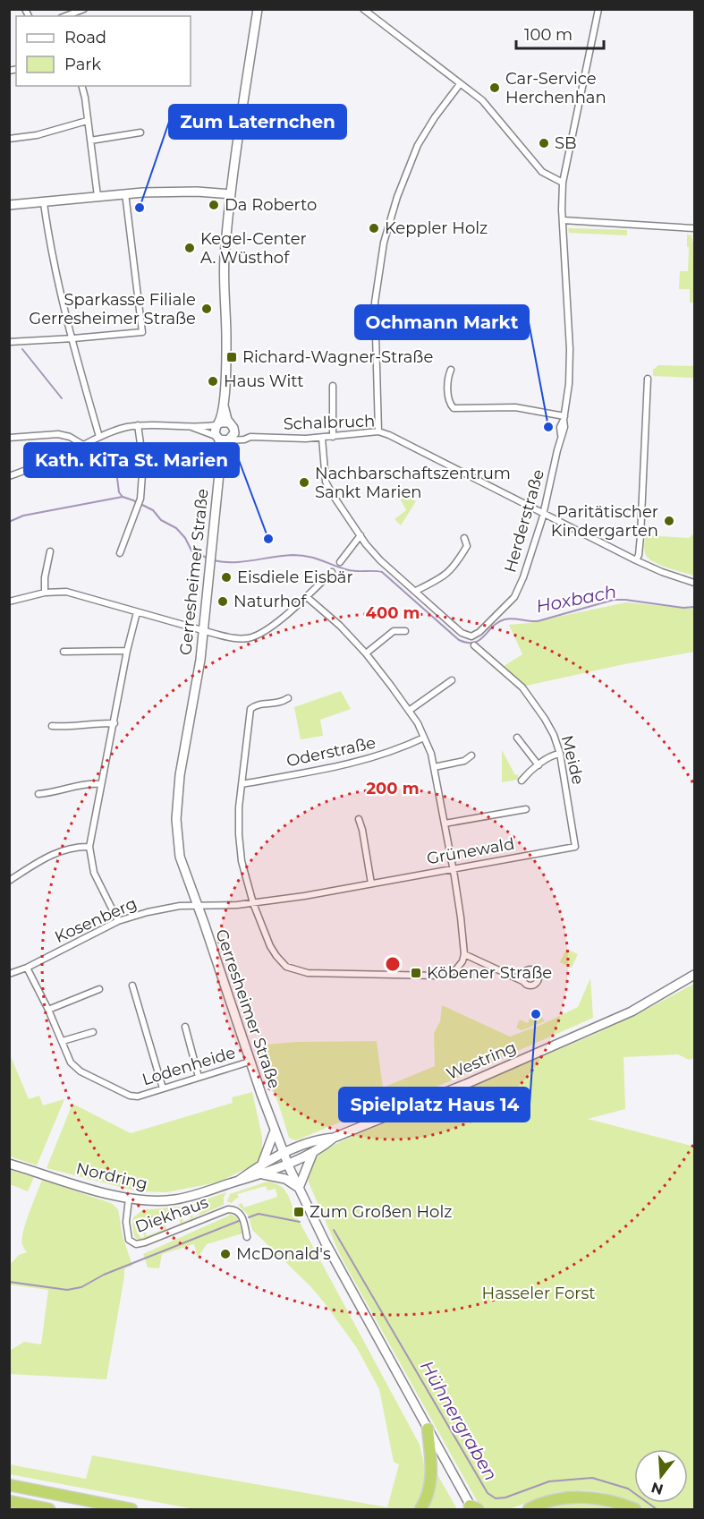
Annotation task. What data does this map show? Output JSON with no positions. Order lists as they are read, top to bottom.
{
  "streets": {
    "street": [
      "Schalbruch",
      "Herderstraße",
      "Gerresheimer Straße",
      "Oderstraße",
      "Meide",
      "Grünewald",
      "Kosenberg",
      "Westring",
      "Lodenheide",
      "Nordring",
      "Diekhaus"
    ]
  },
  "crossings": [
    ["Schalbruch", "Herderstraße"],
    ["Schalbruch", "Gerresheimer Straße"],
    ["Gerresheimer Straße", "Grünewald"],
    ["Gerresheimer Straße", "Kosenberg"],
    ["Gerresheimer Straße", "Westring"],
    ["Gerresheimer Straße", "Lodenheide"],
    ["Gerresheimer Straße", "Nordring"],
    ["Meide", "Grünewald"],
    ["Grünewald", "Kosenberg"],
    ["Kosenberg", "Lodenheide"],
    ["Westring", "Nordring"],
    ["Nordring", "Diekhaus"]
  ],
  "water": ["Hoxbach", "Hühnergraben"],
  "parks": ["Hasseler Forst"],
  "places": {
    "other": [
      "Car-Service Herchenhan",
      "SB",
      "Da Roberto",
      "Zum Laternchen",
      "Keppler Holz",
      "Kegel-Center A. Wüsthof",
      "Sparkasse Filiale Gerresheimer Straße",
      "Haus Witt",
      "Ochmann Markt",
      "Nachbarschaftszentrum Sankt Marien",
      "Paritätischer Kindergarten",
      "Kath. KiTa St. Marien",
      "Eisdiele Eisbär",
      "Naturhof",
      "Spielplatz Haus 14",
      "McDonald's"
    ],
    "transit": ["Richard-Wagner-Straße", "Köbener Straße", "Zum Großen Holz"]
  },
  "legend": ["Road", "Park"],
  "scale_bar": "100 m",
  "north": "bottom",
  "rings": ["400 m", "200 m"]
}
